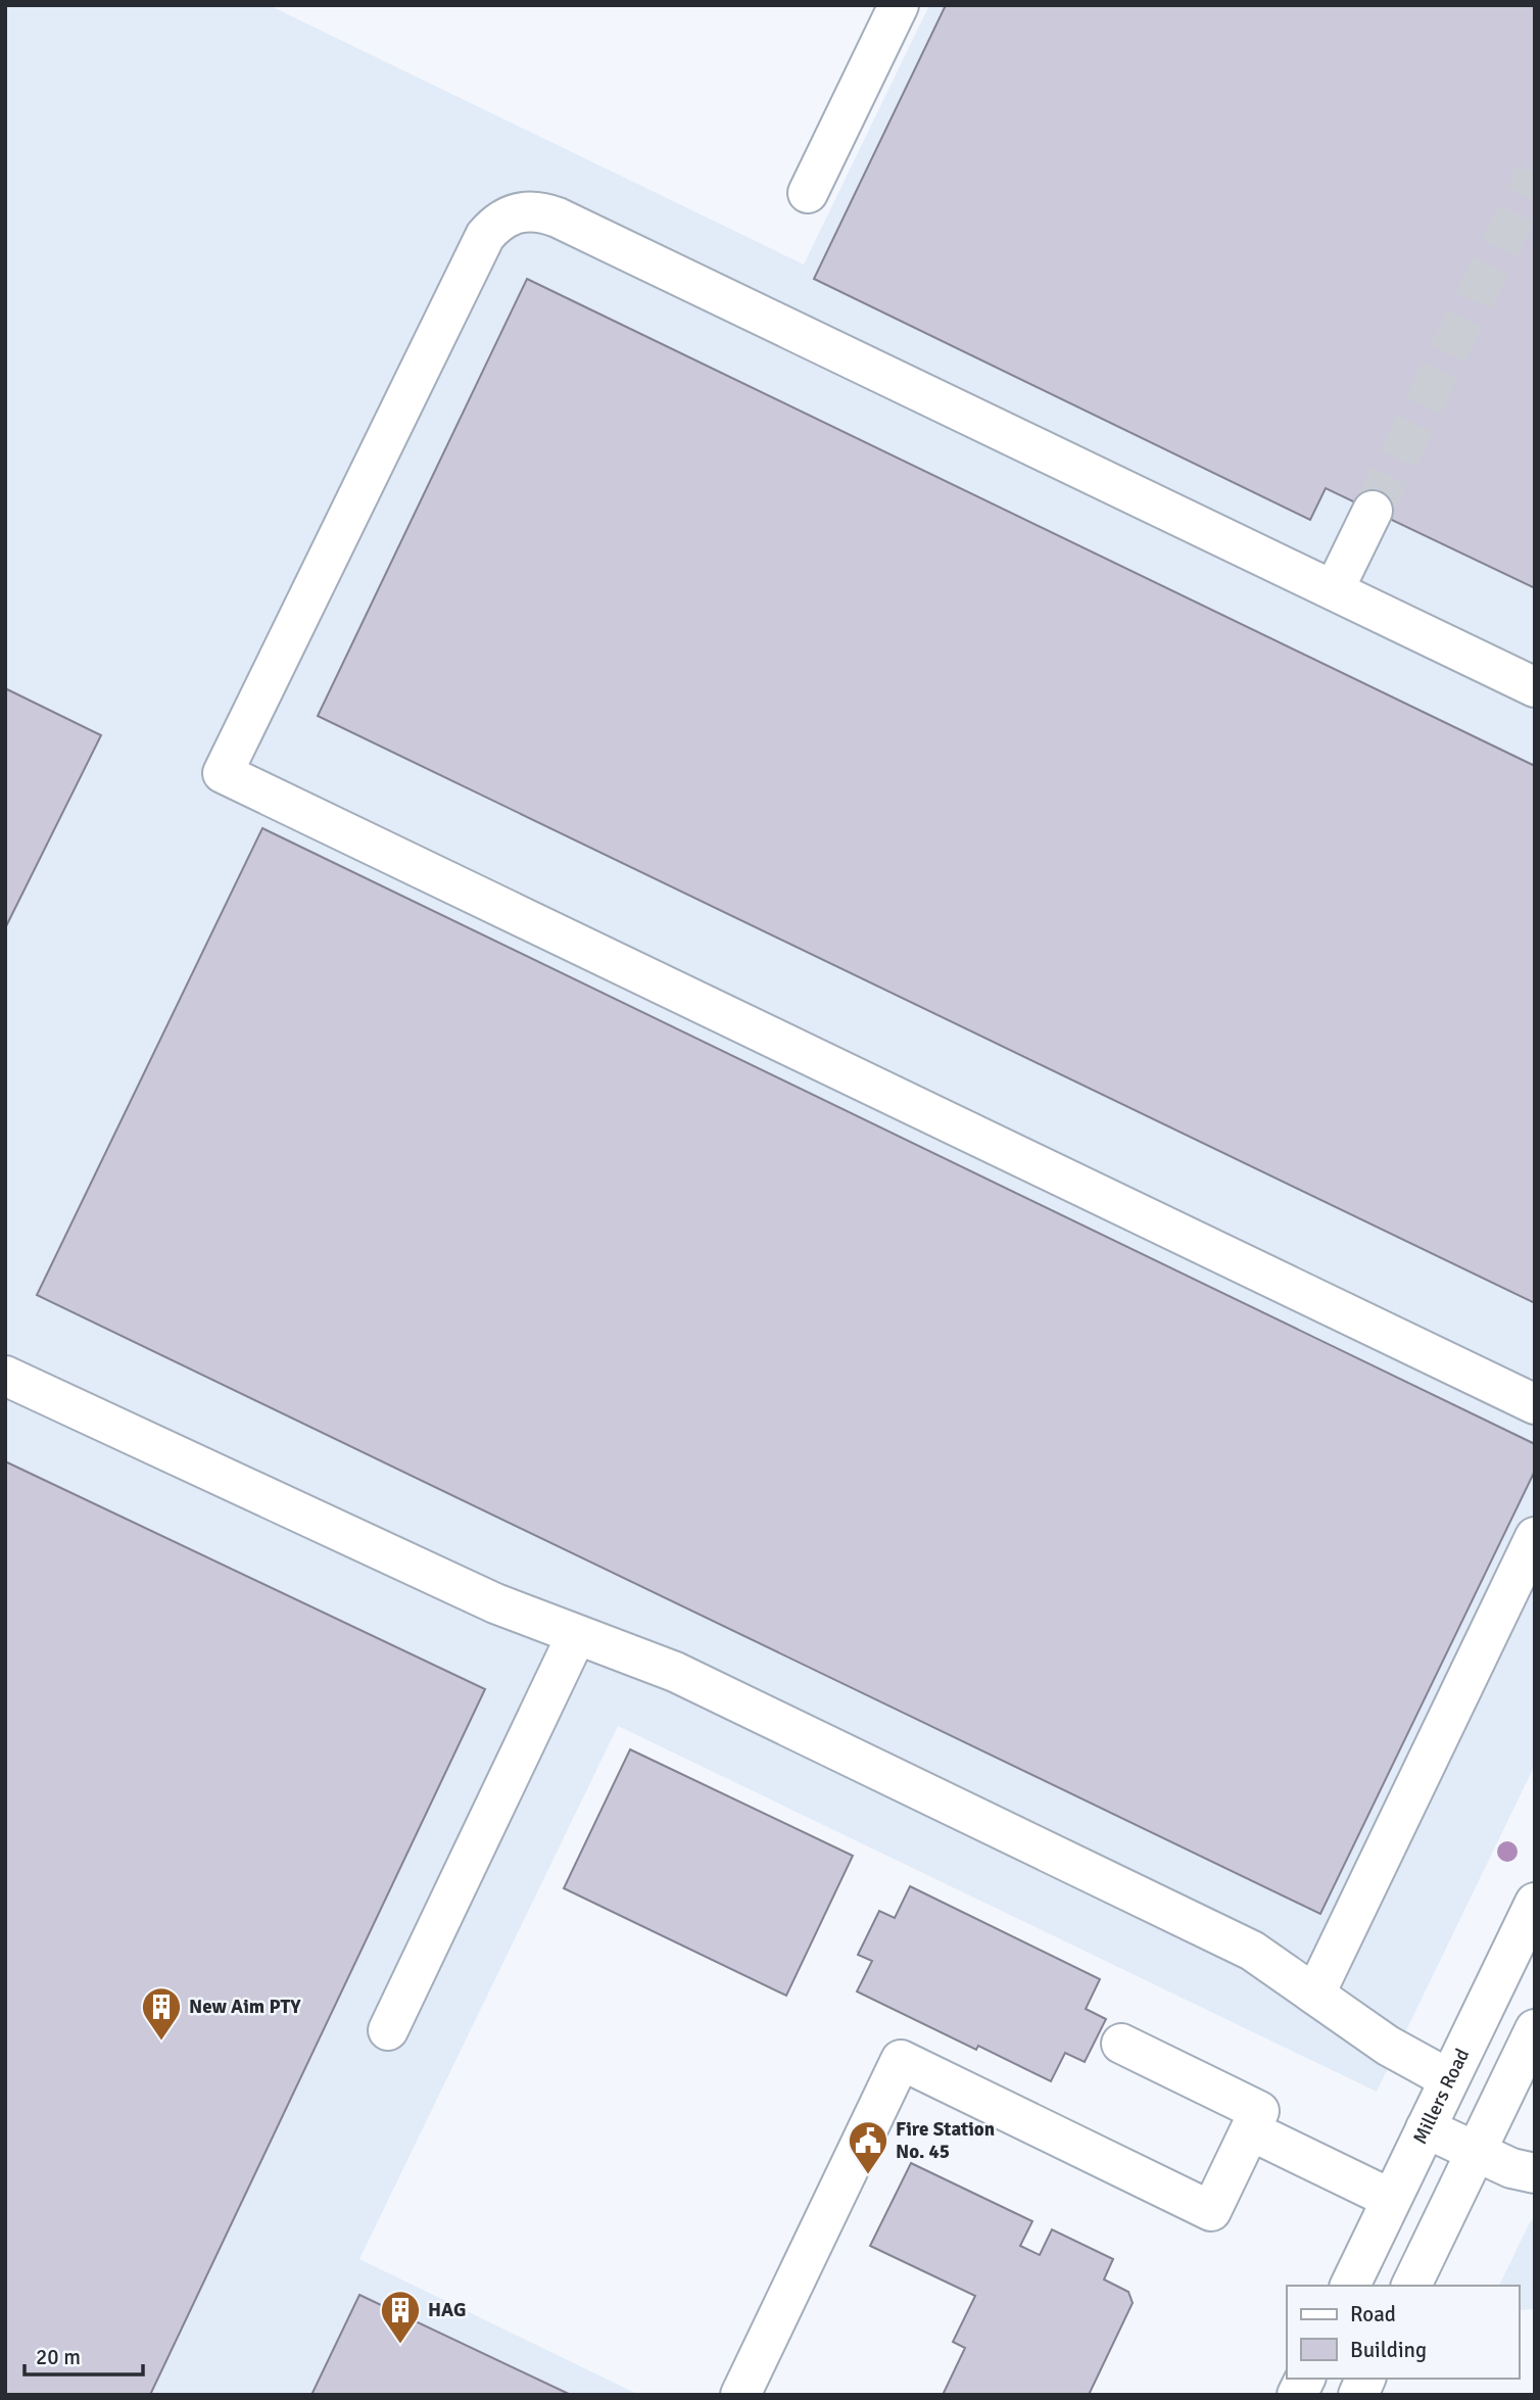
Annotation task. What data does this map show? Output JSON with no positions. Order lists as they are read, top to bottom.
{
  "streets": {
    "main road": ["Millers Road"]
  },
  "places": {
    "building": ["New Aim PTY", "HAG"],
    "public building": ["Fire Station No. 45"]
  },
  "legend": ["Road", "Building"],
  "scale_bar": "20 m"
}
